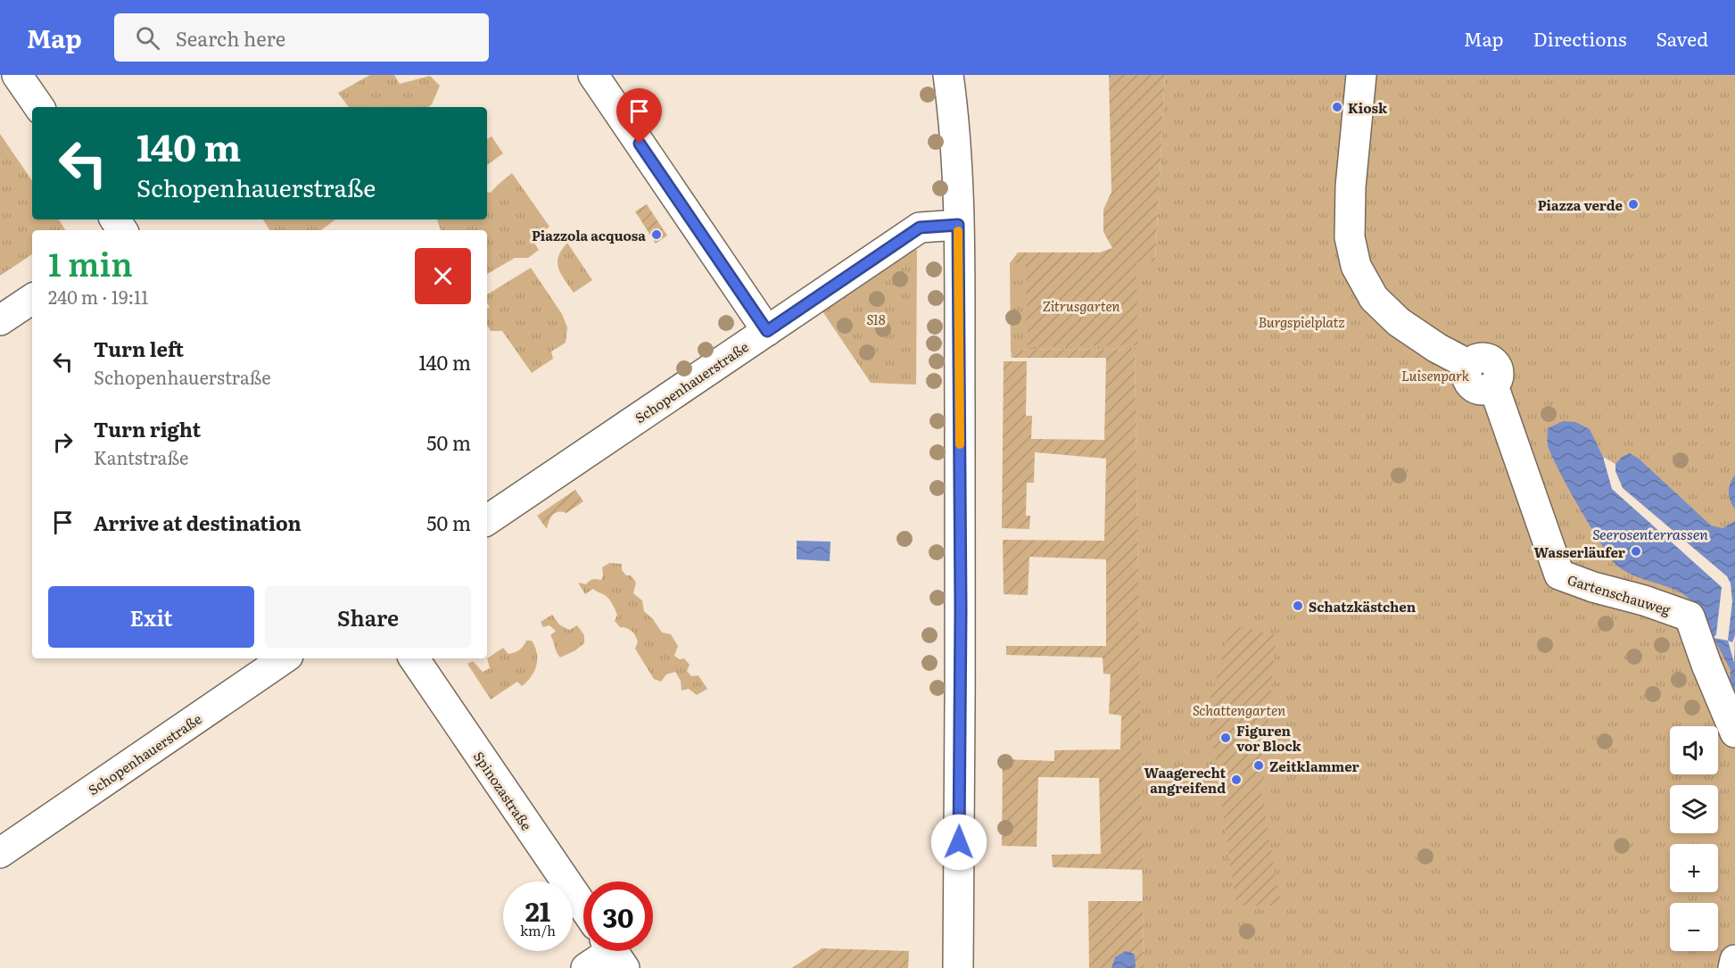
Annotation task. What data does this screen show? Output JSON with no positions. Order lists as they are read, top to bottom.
{
  "streets": {
    "street": ["Schopenhauerstraße", "Gartenschauweg", "Spinozastraße"]
  },
  "water": ["Seerosenterrassen"],
  "parks": [
    "Zitrusgarten",
    "S18",
    "Burgspielplatz",
    "Luisenpark",
    "Schattengarten"
  ],
  "places": [
    "Kiosk",
    "Piazza verde",
    "Piazzola acquosa",
    "Wasserläufer",
    "Schatzkästchen",
    "Figuren vor Block",
    "Zeitklammer",
    "Waagerecht angreifend"
  ],
  "page": {
    "header": "Map",
    "search": "Search here",
    "nav": ["Map", "Directions", "Saved"],
    "turn": ["140 m", "Schopenhauerstraße"],
    "heading": ["1 min", "240 m · 19:11"],
    "list": [
      {
        "name": "Turn left",
        "note": "Schopenhauerstraße",
        "value": "140 m"
      },
      {
        "name": "Turn right",
        "note": "Kantstraße",
        "value": "50 m"
      },
      {
        "name": "Arrive at destination",
        "value": "50 m"
      }
    ],
    "buttons": ["Exit", "Share"],
    "map_buttons": ["+", "−"],
    "speed": "21 km/h",
    "limit": "30"
  }
}
